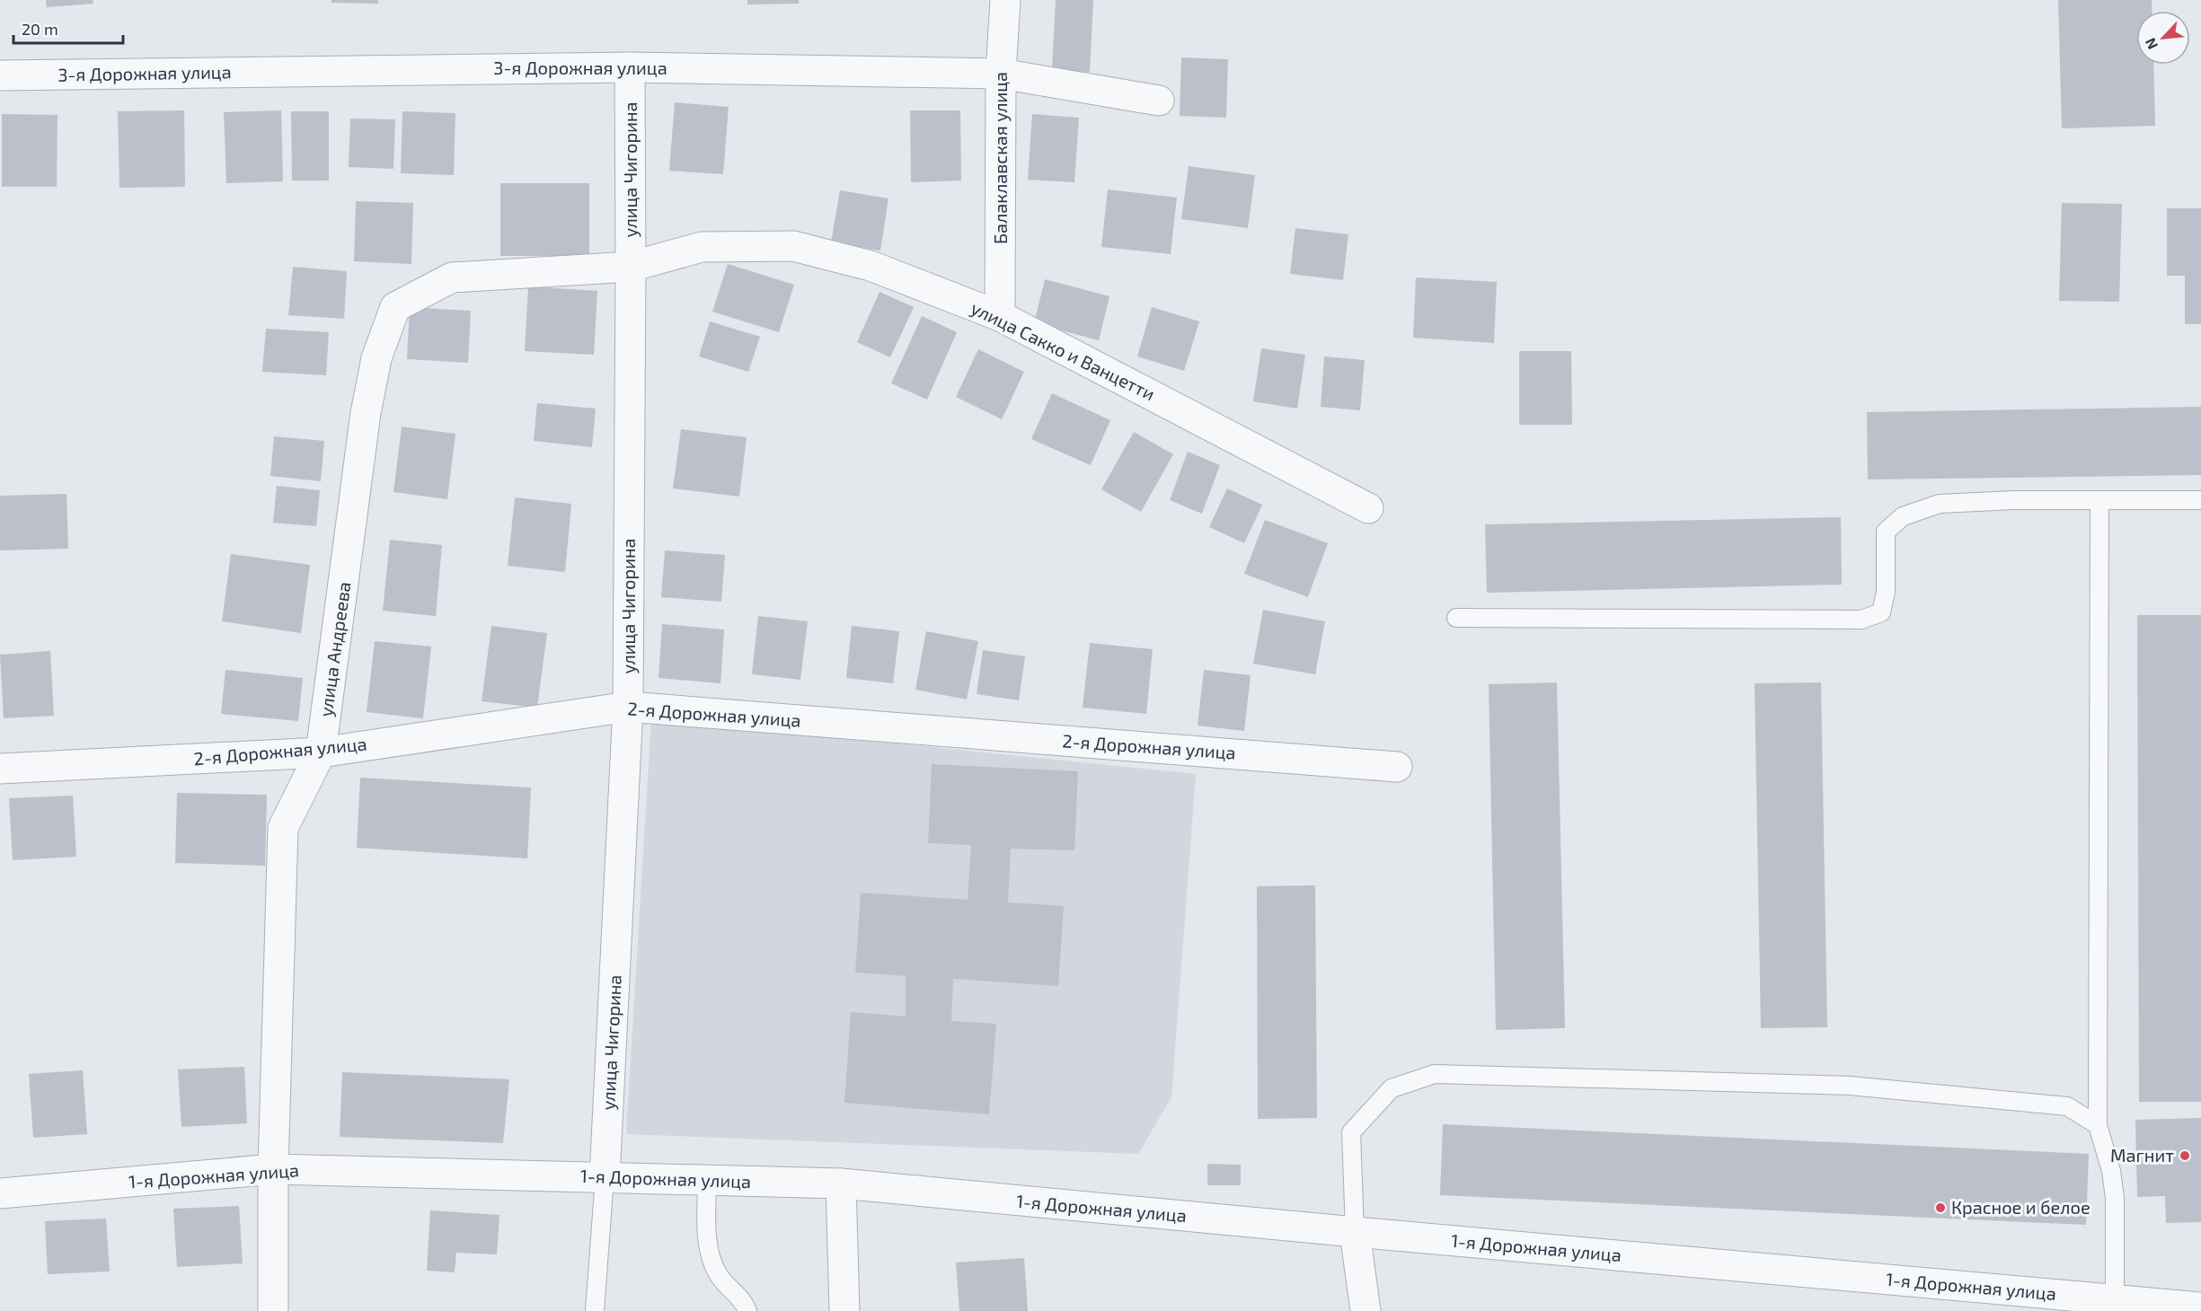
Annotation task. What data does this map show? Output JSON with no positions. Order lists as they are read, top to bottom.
{
  "streets": {
    "street": [
      "3-я Дорожная улица",
      "Балаклавская улица",
      "улица Чигорина",
      "улица Сакко и Ванцетти",
      "улица Андреева",
      "2-я Дорожная улица",
      "1-я Дорожная улица"
    ]
  },
  "crossings": [
    ["3-я Дорожная улица", "Балаклавская улица"],
    ["3-я Дорожная улица", "улица Чигорина"],
    ["Балаклавская улица", "улица Сакко и Ванцетти"],
    ["улица Чигорина", "улица Сакко и Ванцетти"],
    ["улица Чигорина", "2-я Дорожная улица"],
    ["улица Чигорина", "1-я Дорожная улица"],
    ["улица Сакко и Ванцетти", "улица Андреева"],
    ["улица Андреева", "2-я Дорожная улица"],
    ["улица Андреева", "1-я Дорожная улица"]
  ],
  "places": ["Магнит", "Красное и белое"],
  "scale_bar": "20 m",
  "north": "bottom left"
}
